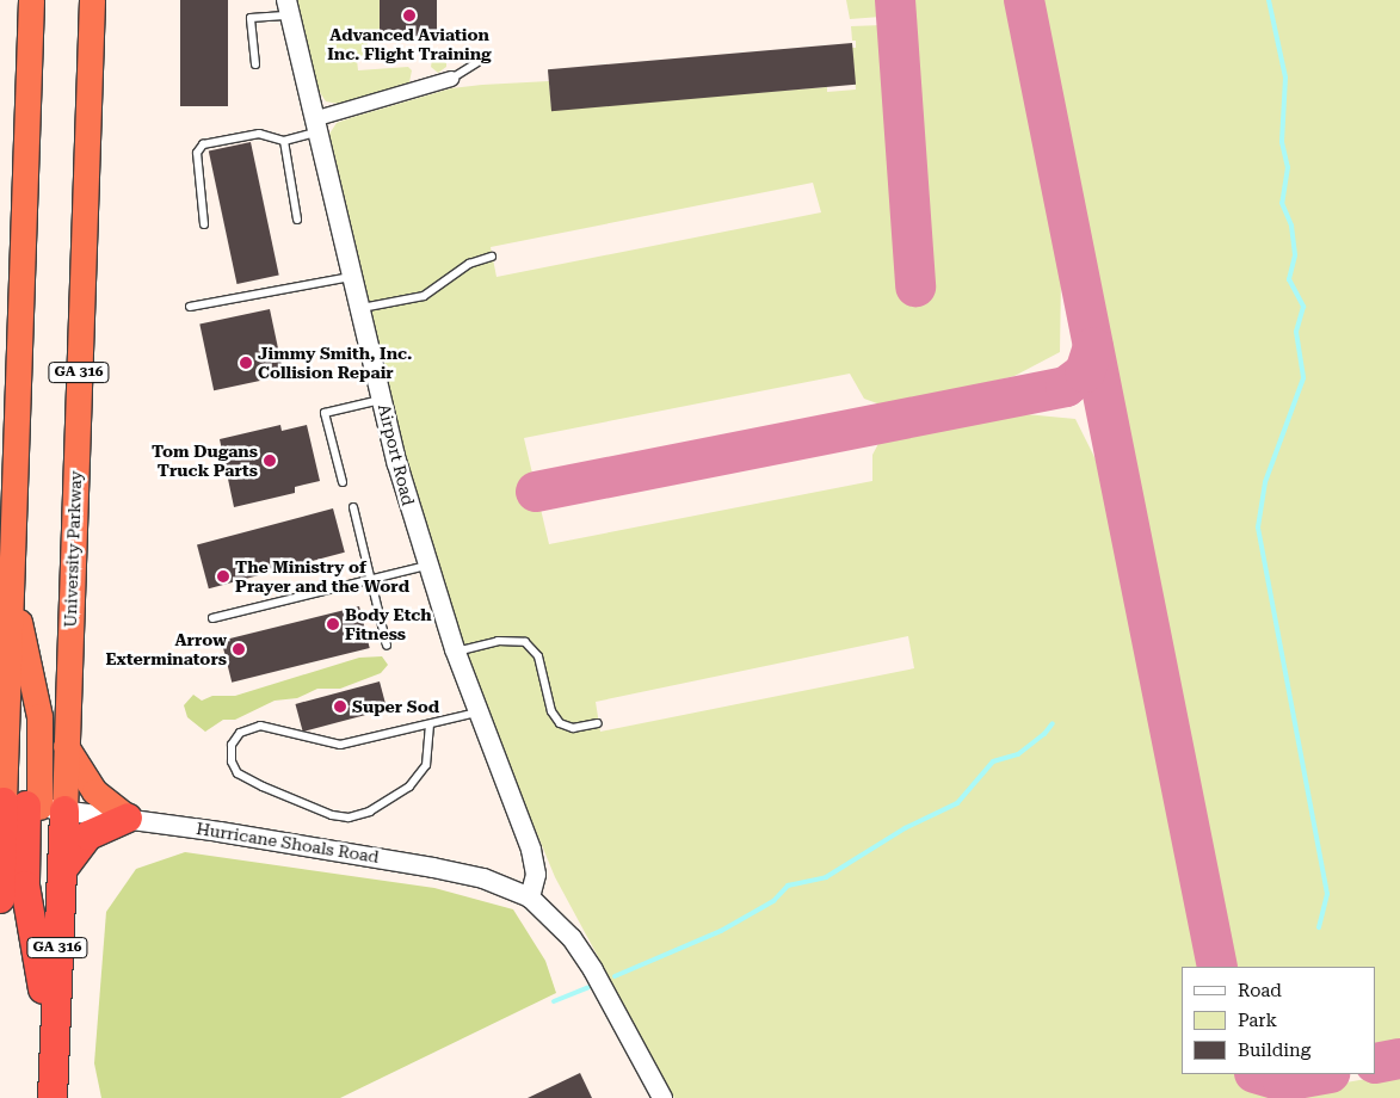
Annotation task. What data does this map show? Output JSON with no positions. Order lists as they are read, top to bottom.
{
  "streets": {
    "highway": ["GA 316", "University Parkway"],
    "street": ["Airport Road", "Hurricane Shoals Road"]
  },
  "crossings": [
    ["Airport Road", "Hurricane Shoals Road"],
    ["University Parkway", "Hurricane Shoals Road"]
  ],
  "places": [
    "Advanced Aviation Inc. Flight Training",
    "Jimmy Smith, Inc. Collision Repair",
    "Tom Dugans Truck Parts",
    "The Ministry of Prayer and the Word",
    "Body Etch Fitness",
    "Arrow Exterminators",
    "Super Sod"
  ],
  "legend": ["Road", "Park", "Building"]
}
